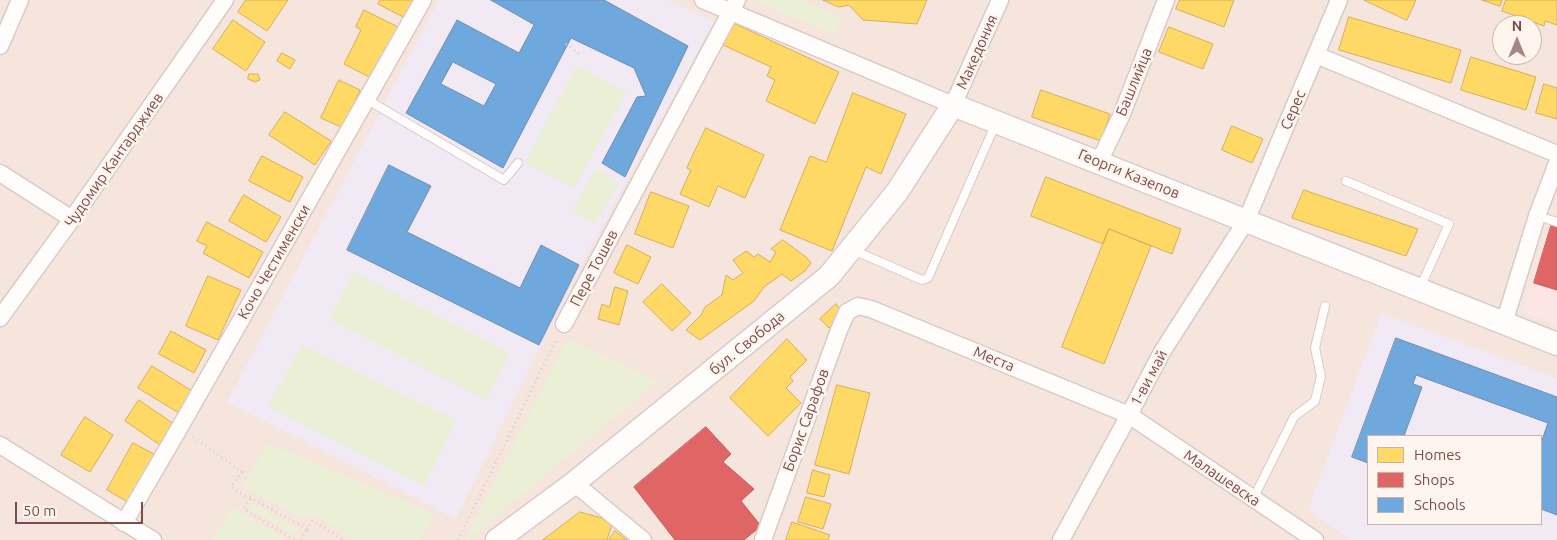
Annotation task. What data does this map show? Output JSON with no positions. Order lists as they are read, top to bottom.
{
  "streets": {
    "street": [
      "Македония",
      "Башлийца",
      "Серес",
      "Чудомир Кантарджиев",
      "Георги Казепов",
      "Кочо Честименски",
      "Пере Тошев",
      "бул. Свобода",
      "Места",
      "1-ви май",
      "Борис Сарафов",
      "Малашевска"
    ]
  },
  "crossings": [
    ["Македония", "Георги Казепов"],
    ["Македония", "бул. Свобода"],
    ["Башлийца", "Георги Казепов"],
    ["Серес", "Георги Казепов"],
    ["Серес", "1-ви май"],
    ["Георги Казепов", "Пере Тошев"],
    ["Георги Казепов", "бул. Свобода"],
    ["Георги Казепов", "1-ви май"],
    ["Места", "1-ви май"],
    ["Места", "Борис Сарафов"],
    ["Места", "Малашевска"],
    ["1-ви май", "Малашевска"]
  ],
  "legend": ["Homes", "Shops", "Schools"],
  "scale_bar": "50 m",
  "north": "top"
}
